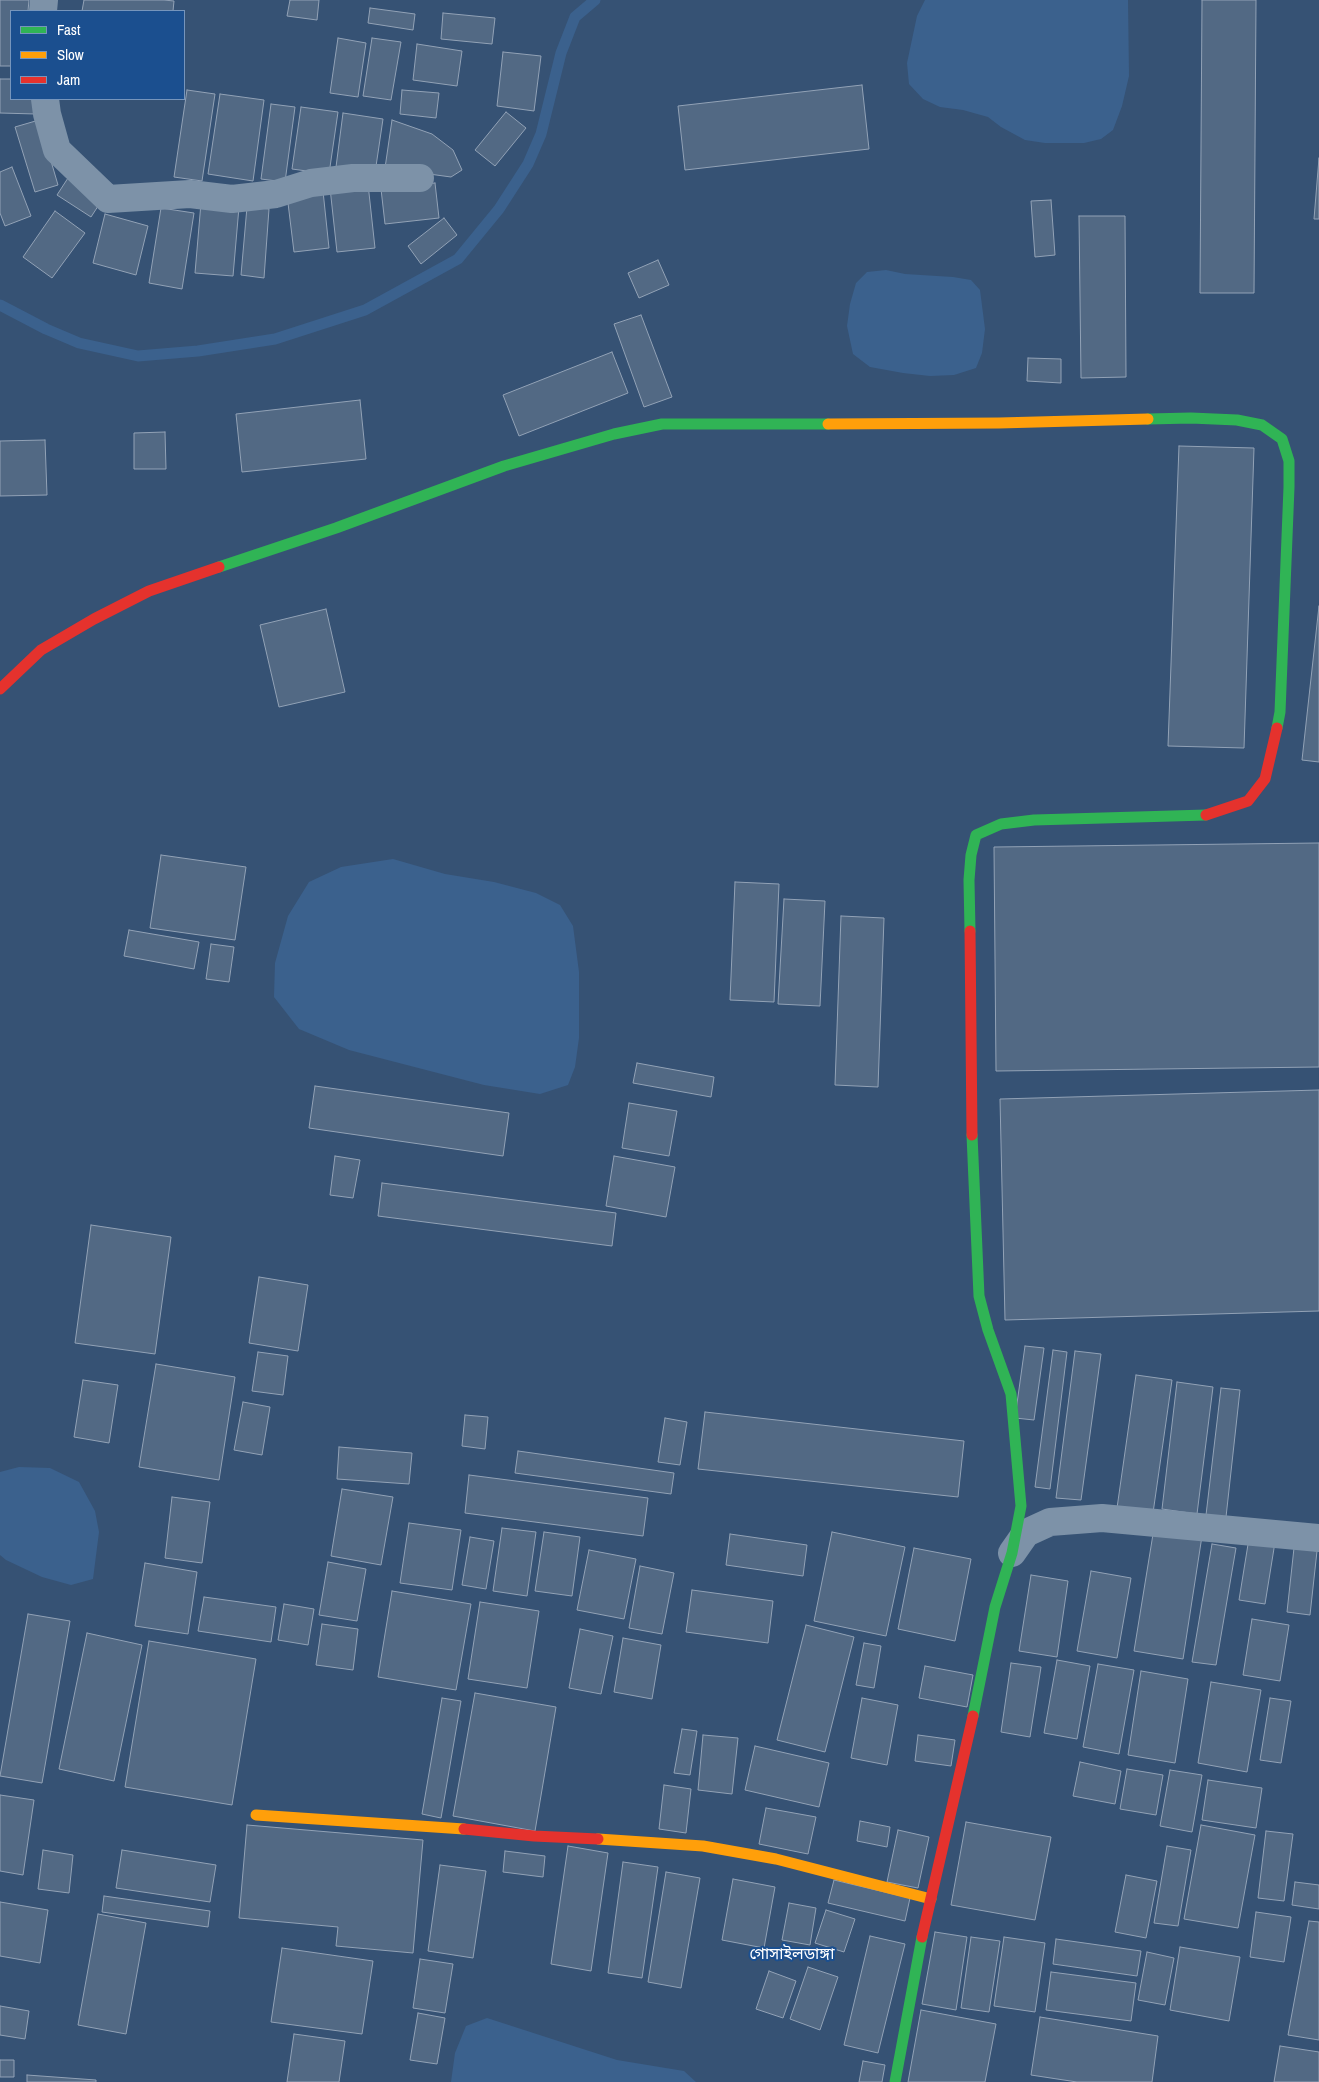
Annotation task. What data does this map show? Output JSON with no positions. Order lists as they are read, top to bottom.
{
  "districts": ["গোসাইলডাঙ্গা"],
  "legend": ["Fast", "Slow", "Jam"]
}
